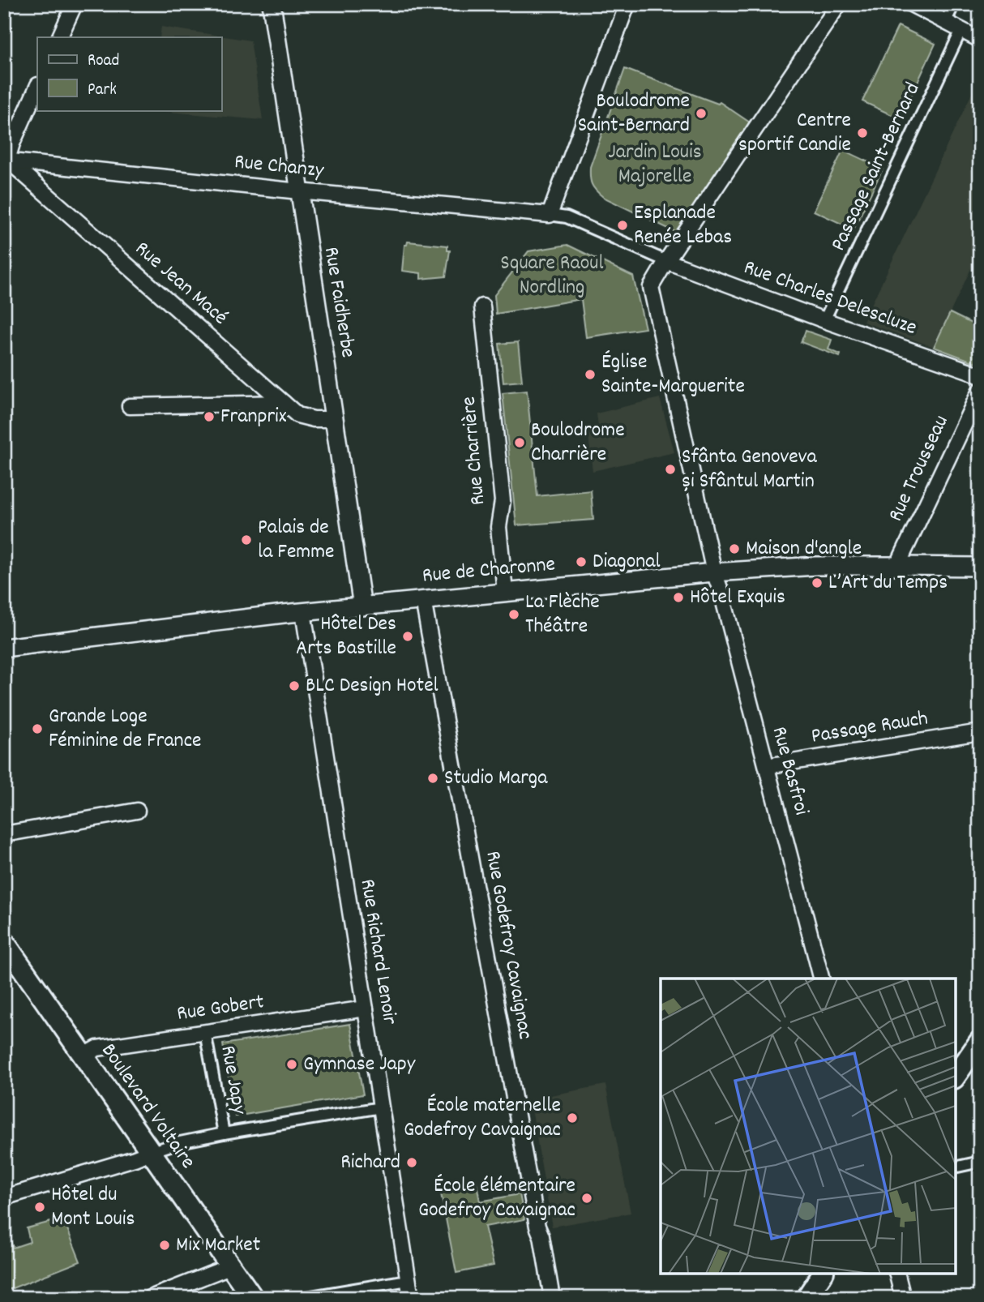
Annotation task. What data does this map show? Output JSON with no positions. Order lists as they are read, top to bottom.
{
  "streets": {
    "main road": ["Boulevard Voltaire"],
    "street": [
      "Rue Chanzy",
      "Passage Saint-Bernard",
      "Rue Jean Macé",
      "Rue Charles Delescluze",
      "Rue Faidherbe",
      "Rue Charrière",
      "Rue Trousseau",
      "Rue de Charonne",
      "Passage Rauch",
      "Rue Basfroi",
      "Rue Godefroy Cavaignac",
      "Rue Richard Lenoir",
      "Rue Gobert",
      "Rue Japy"
    ]
  },
  "crossings": [
    ["Rue Chanzy", "Rue Jean Macé"],
    ["Rue Chanzy", "Rue Faidherbe"],
    ["Passage Saint-Bernard", "Rue Charles Delescluze"],
    ["Rue Jean Macé", "Rue Faidherbe"],
    ["Rue Charles Delescluze", "Rue Basfroi"],
    ["Rue Faidherbe", "Rue de Charonne"],
    ["Rue Charrière", "Rue de Charonne"],
    ["Rue Trousseau", "Rue de Charonne"],
    ["Rue de Charonne", "Rue Basfroi"],
    ["Rue de Charonne", "Rue Godefroy Cavaignac"],
    ["Rue de Charonne", "Rue Richard Lenoir"],
    ["Passage Rauch", "Rue Basfroi"],
    ["Rue Richard Lenoir", "Rue Gobert"],
    ["Rue Gobert", "Rue Japy"],
    ["Rue Gobert", "Boulevard Voltaire"]
  ],
  "parks": ["Jardin Louis Majorelle", "Square Raoul Nordling"],
  "places": [
    "Boulodrome Saint-Bernard",
    "Centre sportif Candie",
    "Esplanade Renée Lebas",
    "Église Sainte-Marguerite",
    "Franprix",
    "Boulodrome Charrière",
    "Sfânta Genoveva și Sfântul Martin",
    "Palais de la Femme",
    "Maison d'angle",
    "Diagonal",
    "L’Art du Temps",
    "Hôtel Exquis",
    "La Flèche Théâtre",
    "Hôtel Des Arts Bastille",
    "BLC Design Hotel",
    "Grande Loge Féminine de France",
    "Studio Marga",
    "Gymnase Japy",
    "École maternelle Godefroy Cavaignac",
    "Richard",
    "École élémentaire Godefroy Cavaignac",
    "Hôtel du Mont Louis",
    "Mix Market"
  ],
  "legend": ["Road", "Park"]
}
